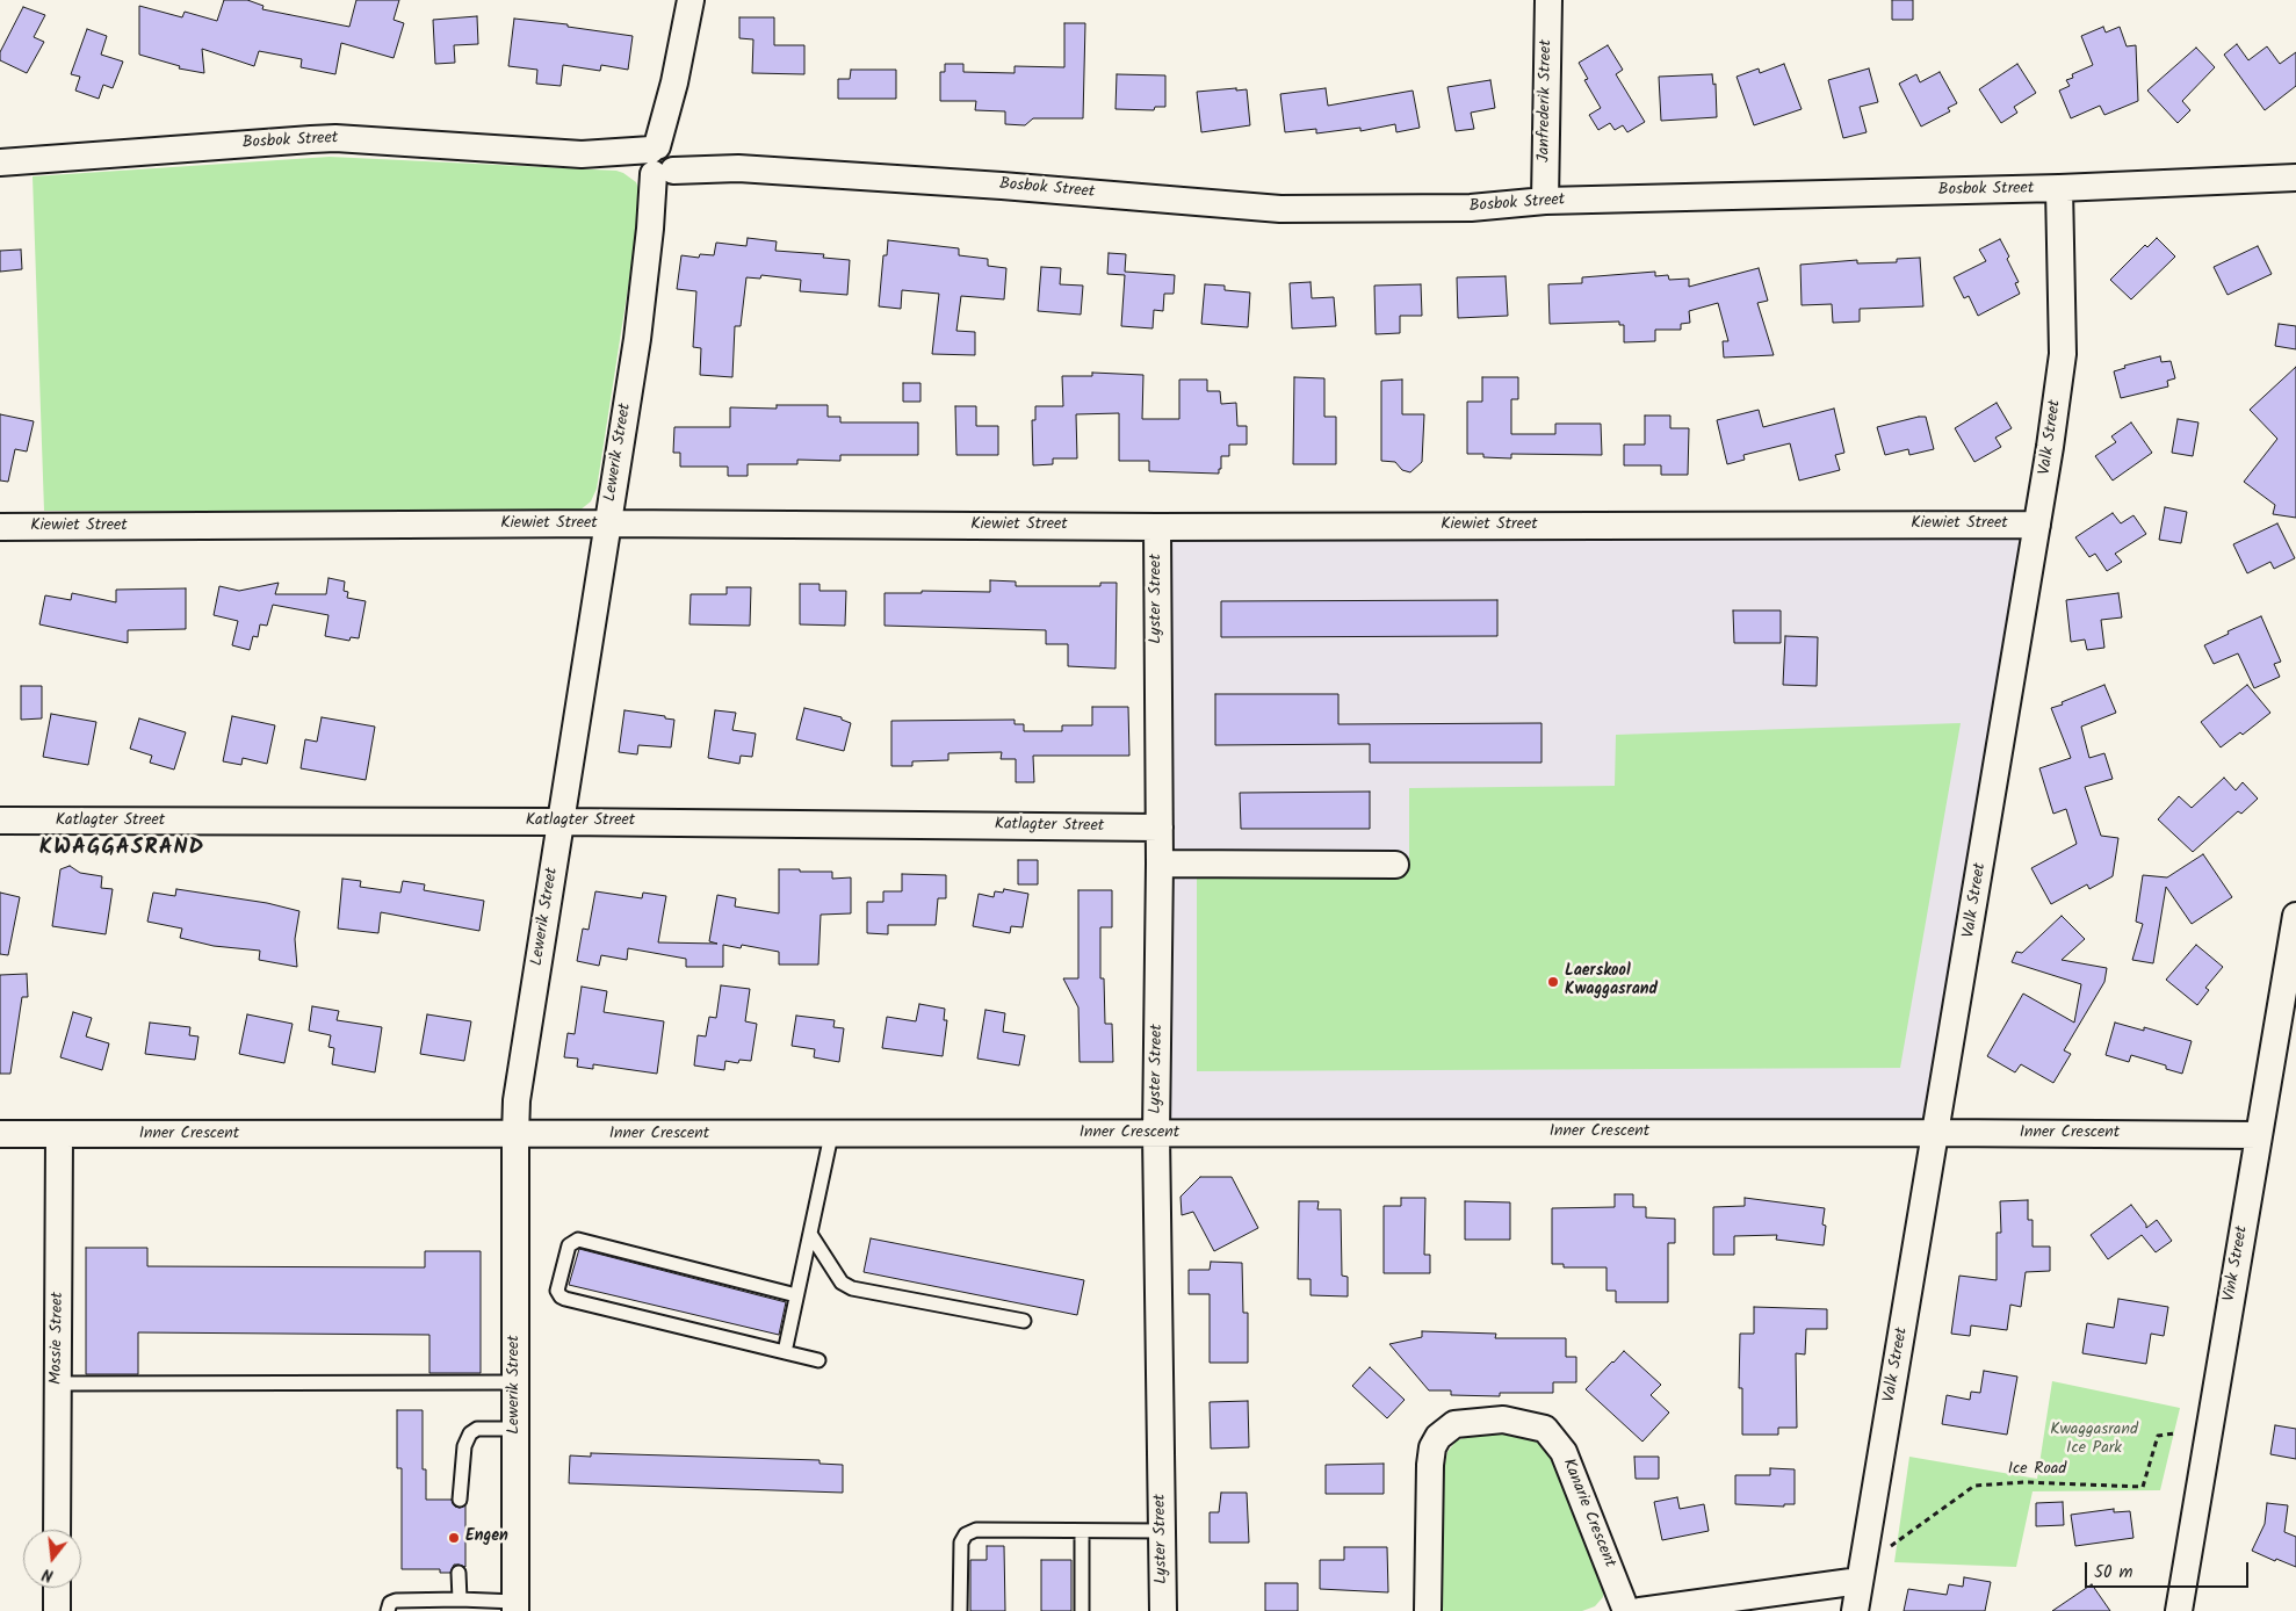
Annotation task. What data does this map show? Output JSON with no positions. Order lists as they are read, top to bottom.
{
  "streets": {
    "street": [
      "Janfrederik Street",
      "Bosbok Street",
      "Valk Street",
      "Lewerik Street",
      "Kiewiet Street",
      "Lyster Street",
      "Katlagter Street",
      "Inner Crescent",
      "Vink Street",
      "Mossie Street",
      "Kanarie Crescent"
    ],
    "path": ["Ice Road"]
  },
  "crossings": [
    ["Janfrederik Street", "Bosbok Street"],
    ["Bosbok Street", "Valk Street"],
    ["Bosbok Street", "Lewerik Street"],
    ["Valk Street", "Kiewiet Street"],
    ["Valk Street", "Inner Crescent"],
    ["Lewerik Street", "Kiewiet Street"],
    ["Lewerik Street", "Katlagter Street"],
    ["Lewerik Street", "Inner Crescent"],
    ["Kiewiet Street", "Lyster Street"],
    ["Lyster Street", "Katlagter Street"],
    ["Lyster Street", "Inner Crescent"],
    ["Inner Crescent", "Vink Street"],
    ["Inner Crescent", "Mossie Street"]
  ],
  "districts": ["KWAGGASRAND"],
  "parks": ["Kwaggasrand Ice Park"],
  "places": ["Laerskool Kwaggasrand", "Engen"],
  "scale_bar": "50 m",
  "north": "bottom"
}
